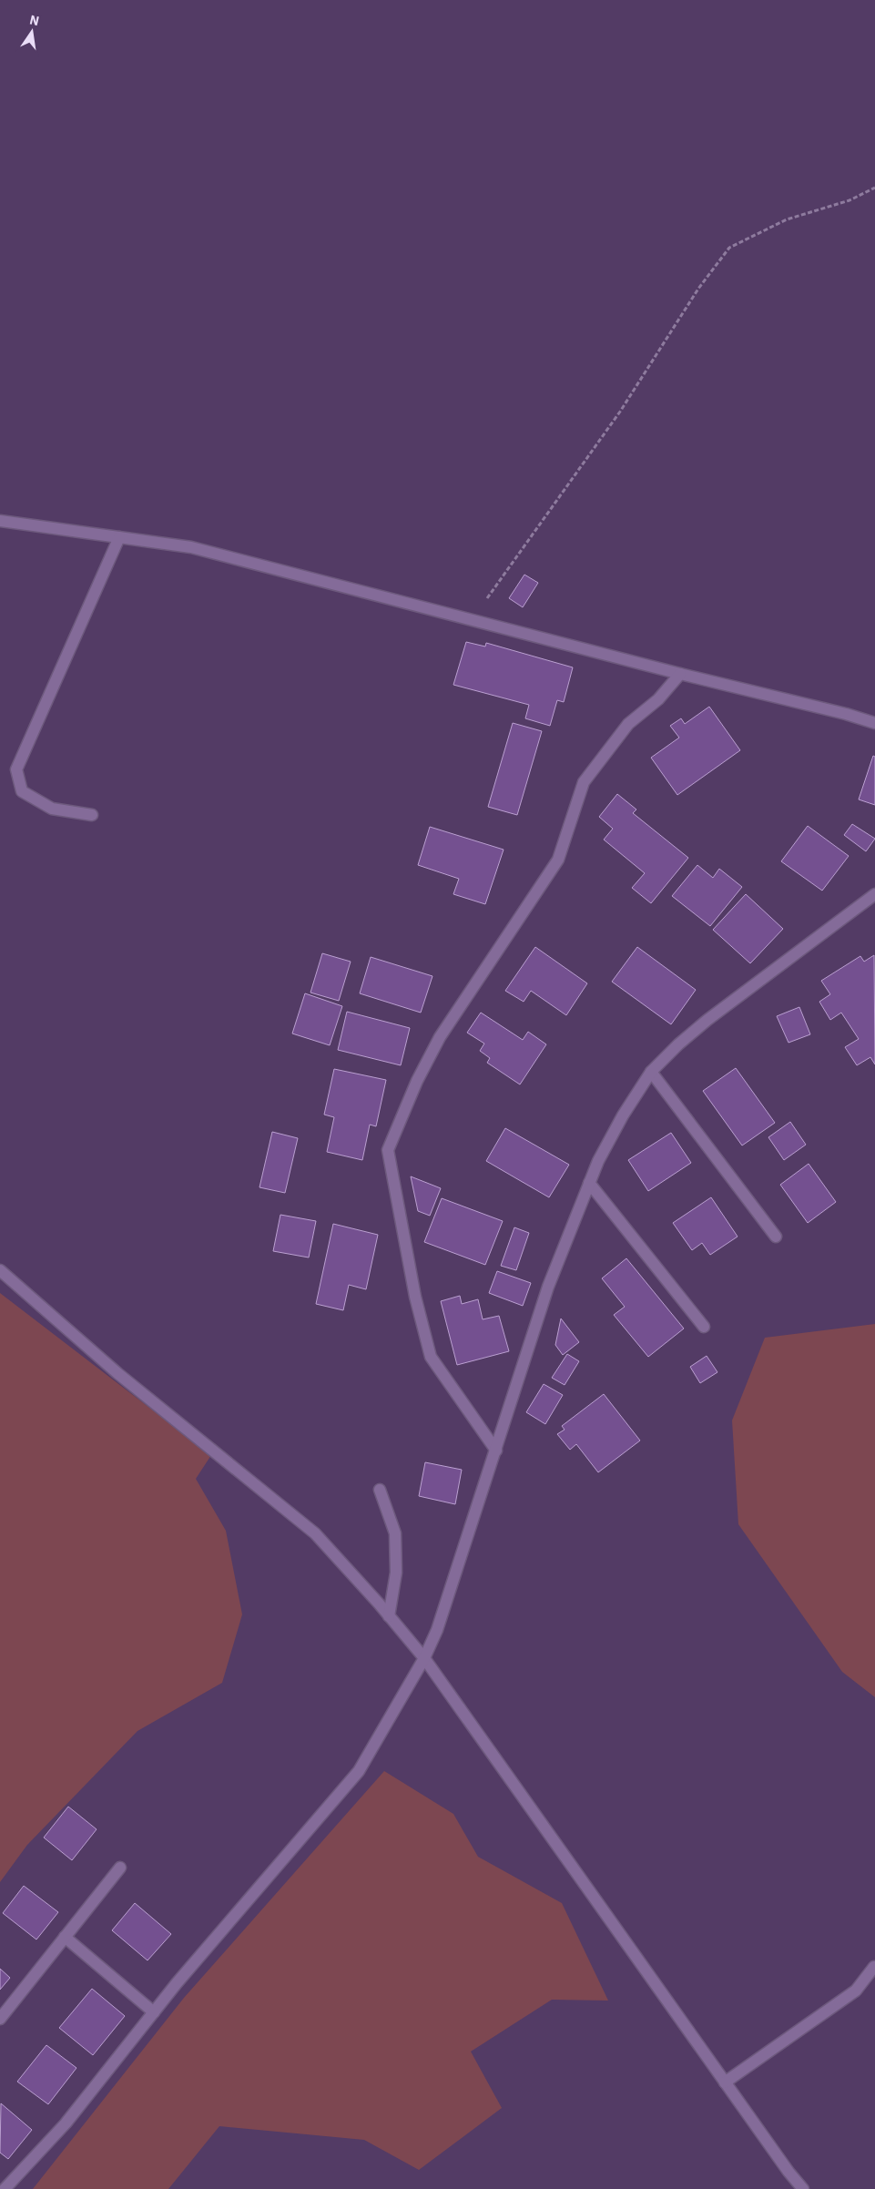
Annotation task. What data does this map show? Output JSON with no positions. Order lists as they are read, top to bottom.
{
  "north": "top"
}
